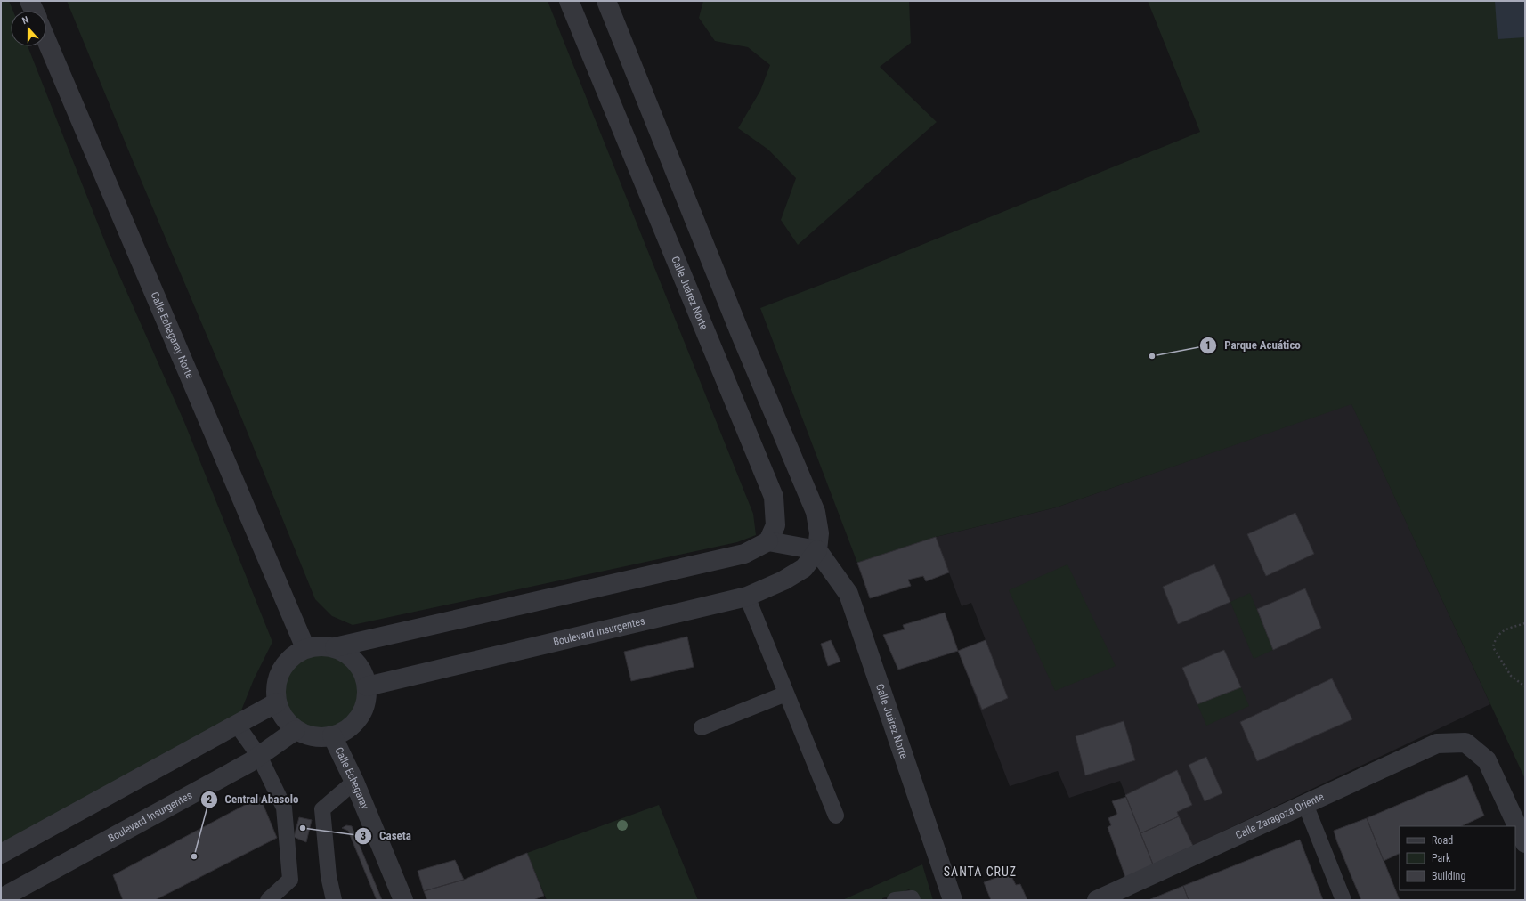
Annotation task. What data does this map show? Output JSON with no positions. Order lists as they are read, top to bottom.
{
  "streets": {
    "street": [
      "Calle Juárez Norte",
      "Calle Echegaray Norte",
      "Boulevard Insurgentes",
      "Calle Echegaray",
      "Calle Zaragoza Oriente"
    ]
  },
  "crossings": [
    ["Calle Juárez Norte", "Boulevard Insurgentes"],
    ["Calle Echegaray Norte", "Boulevard Insurgentes"],
    ["Calle Echegaray Norte", "Calle Echegaray"],
    ["Boulevard Insurgentes", "Calle Echegaray"]
  ],
  "districts": ["SANTA CRUZ"],
  "places": ["Parque Acuático", "Caseta", "Central Abasolo"],
  "legend": ["Road", "Park", "Building"],
  "north": "top"
}
